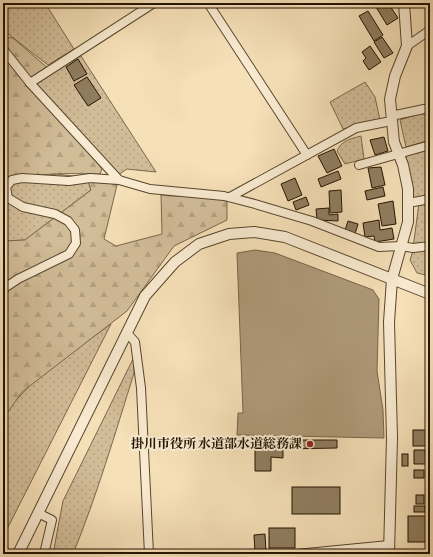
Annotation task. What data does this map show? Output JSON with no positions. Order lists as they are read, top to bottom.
{
  "places": ["掛川市役所 水道部水道総務課"]
}
